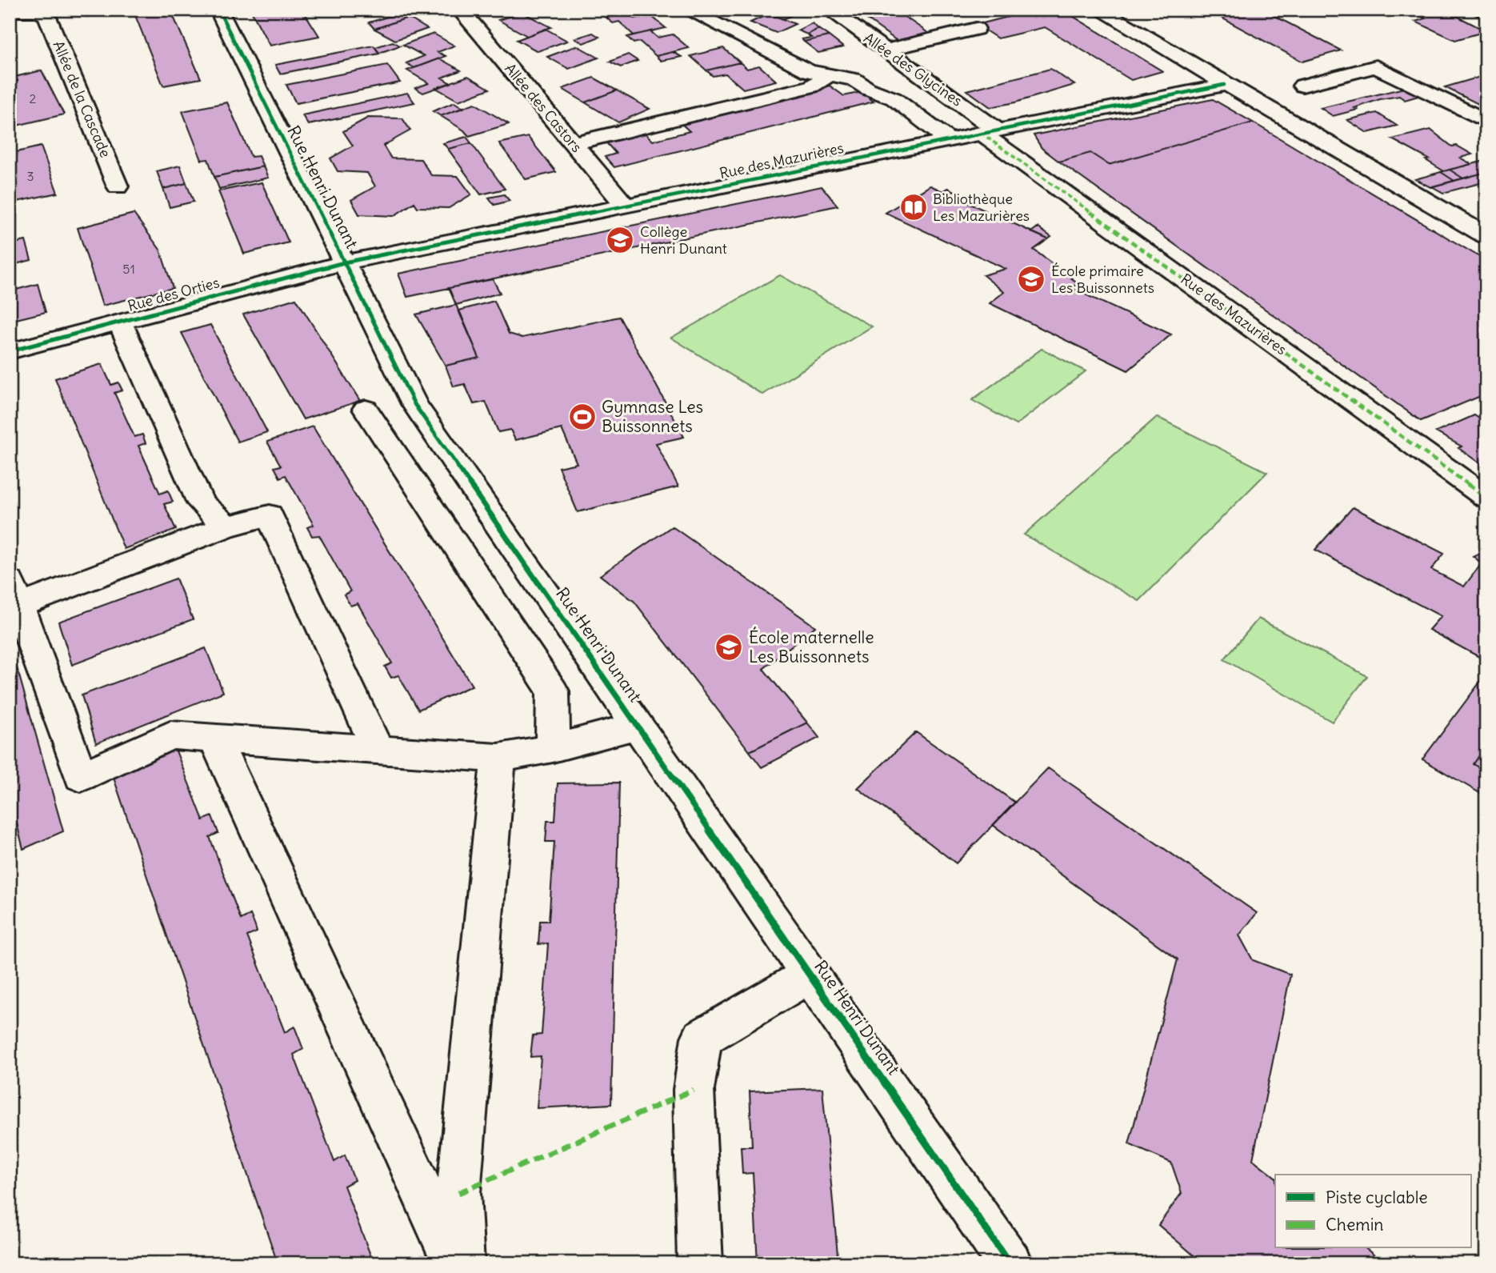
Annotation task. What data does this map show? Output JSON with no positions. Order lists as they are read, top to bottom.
{
  "streets": {
    "street": [
      "Allée des Glycines",
      "Allée de la Cascade",
      "Allée des Castors",
      "Rue des Mazurières",
      "Rue Henri Dunant",
      "Rue des Orties"
    ]
  },
  "crossings": [
    ["Allée des Glycines", "Rue des Mazurières"],
    ["Allée des Castors", "Rue des Mazurières"],
    ["Rue des Mazurières", "Rue Henri Dunant"],
    ["Rue des Mazurières", "Rue des Orties"],
    ["Rue Henri Dunant", "Rue des Orties"]
  ],
  "places": {
    "library": ["Bibliothèque Les Mazurières"],
    "school or university": ["Collège Henri Dunant", "École primaire Les Buissonnets", "École maternelle Les Buissonnets"],
    "sports": ["Gymnase Les Buissonnets"]
  },
  "house_numbers": ["2", "3", "51"],
  "legend": ["Piste cyclable", "Chemin"]
}
